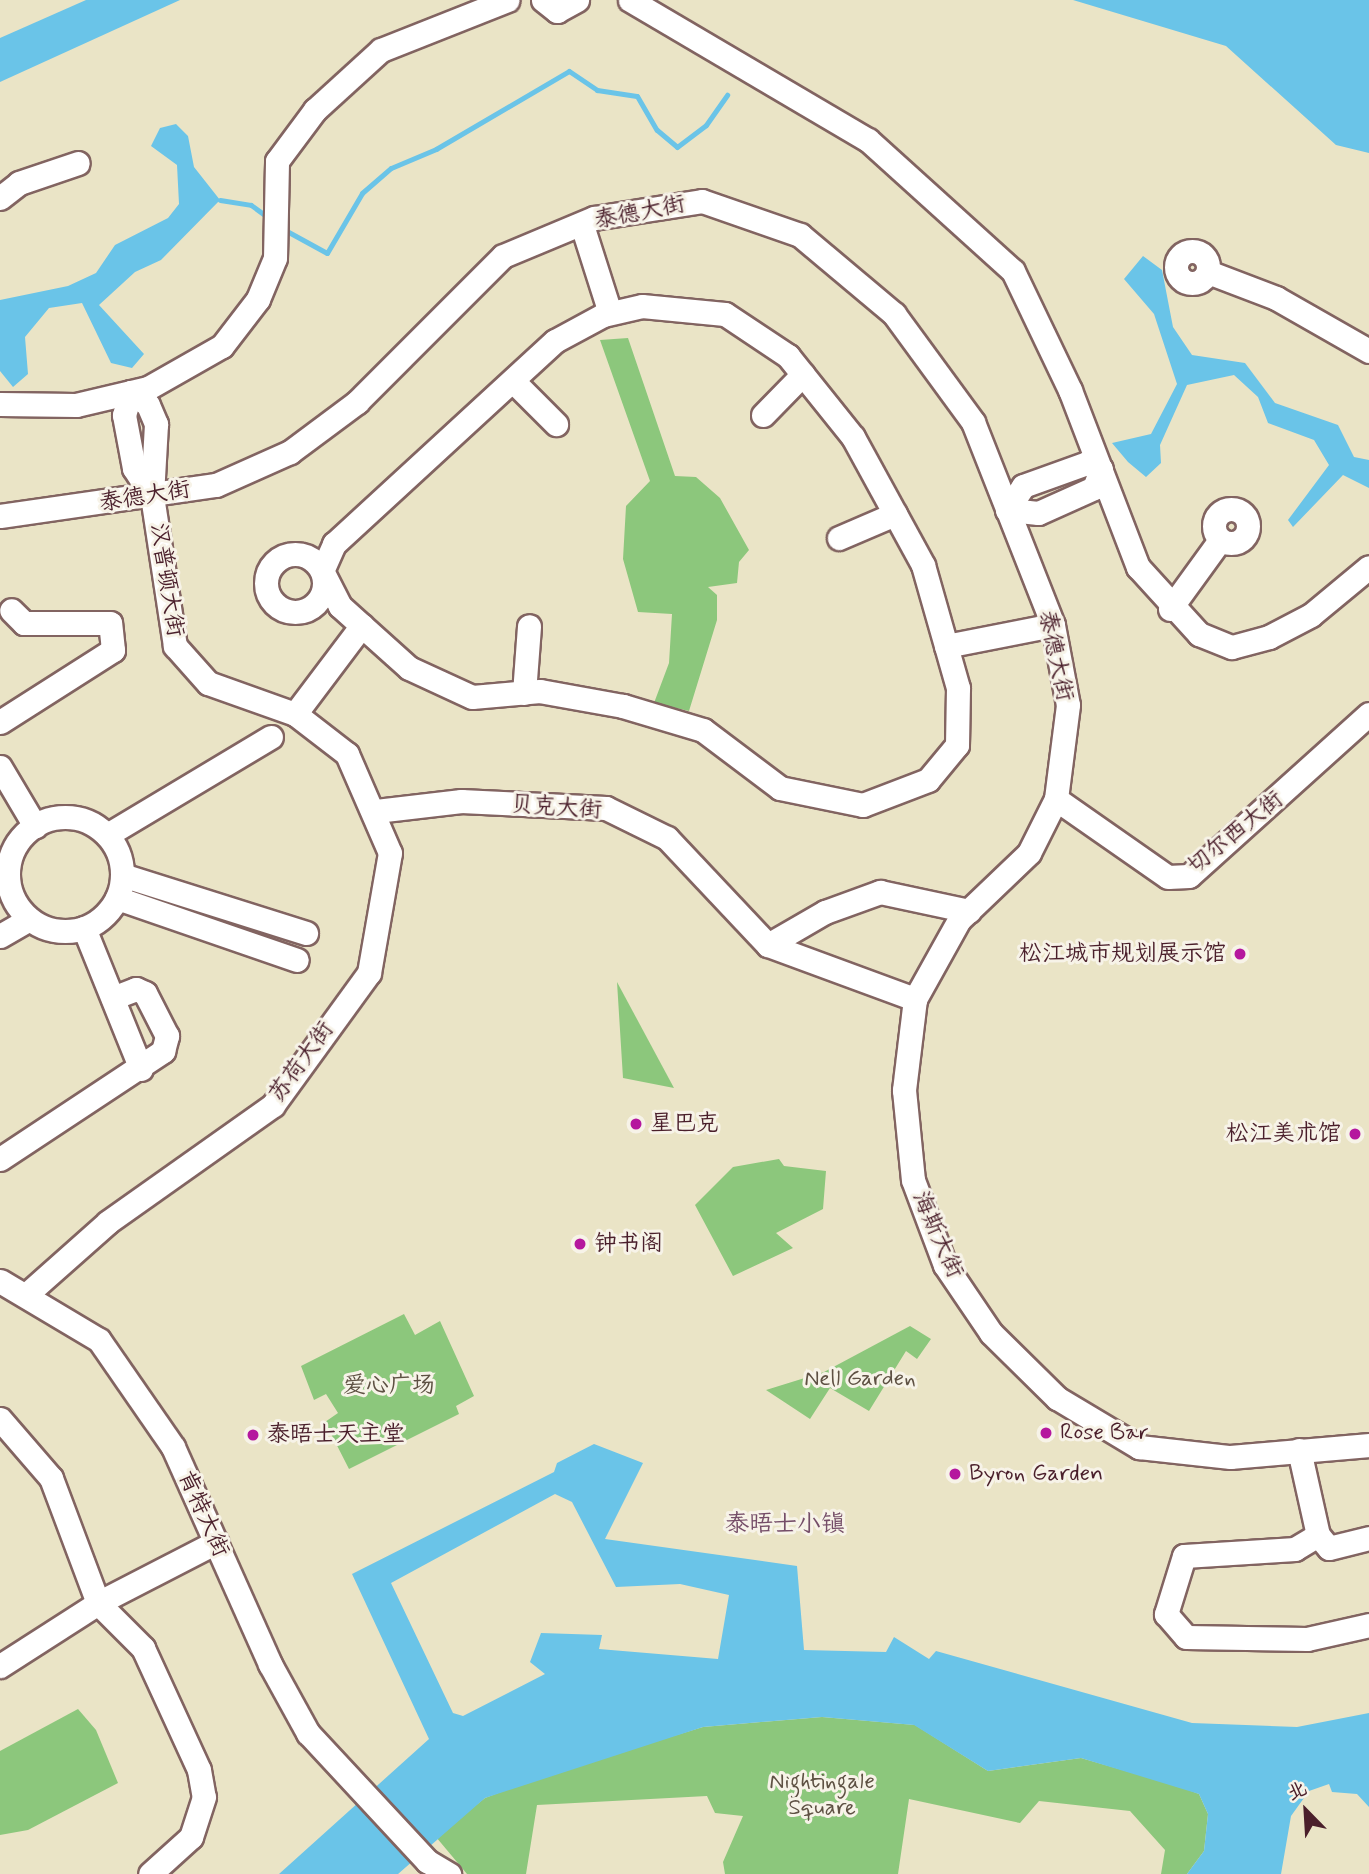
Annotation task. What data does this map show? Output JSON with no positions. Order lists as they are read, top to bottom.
{
  "streets": {
    "street": [
      "泰德大街",
      "汉普顿大街",
      "贝克大街",
      "切尔西大街",
      "苏荷大街",
      "海斯大街",
      "肯特大街"
    ]
  },
  "crossings": [
    ["泰德大街", "汉普顿大街"],
    ["泰德大街", "切尔西大街"],
    ["泰德大街", "海斯大街"],
    ["汉普顿大街", "贝克大街"],
    ["汉普顿大街", "苏荷大街"],
    ["贝克大街", "苏荷大街"],
    ["贝克大街", "海斯大街"],
    ["切尔西大街", "海斯大街"],
    ["苏荷大街", "肯特大街"]
  ],
  "districts": ["泰晤士小镇"],
  "parks": ["Nell Garden", "爱心广场", "Nightingale Square"],
  "places": [
    "松江城市规划展示馆",
    "星巴克",
    "松江美术馆",
    "钟书阁",
    "Rose Bar",
    "泰晤士天主堂",
    "Byron Garden"
  ],
  "north": "top left"
}
